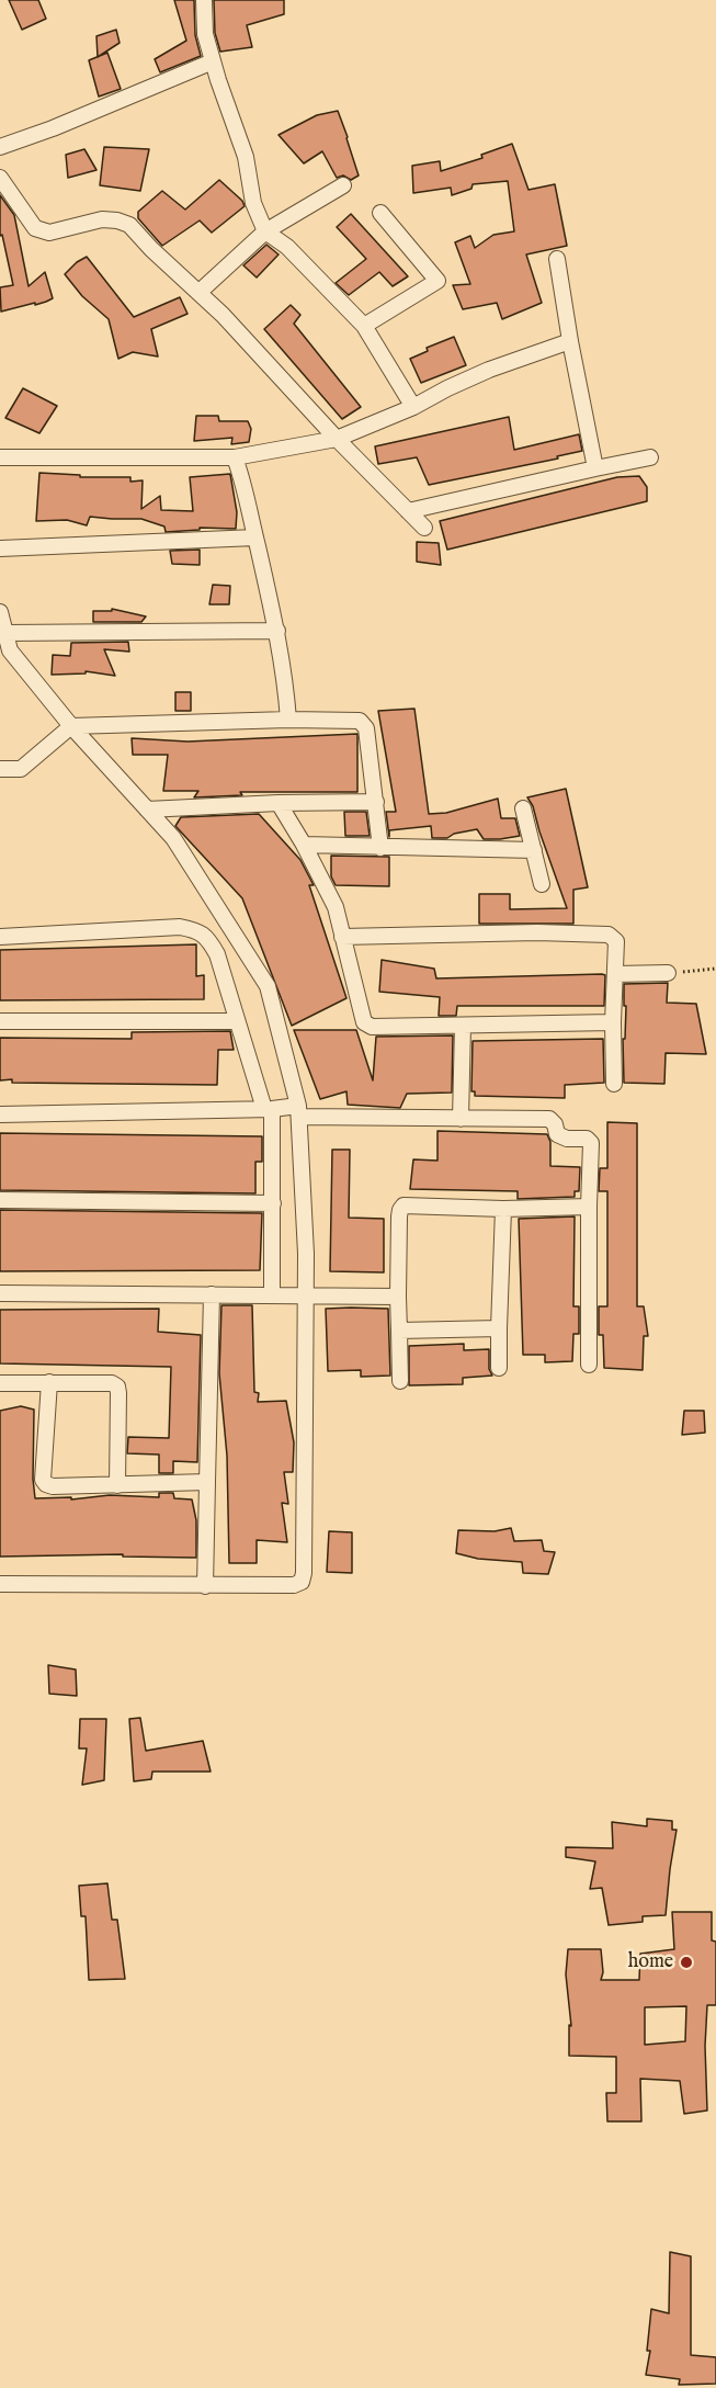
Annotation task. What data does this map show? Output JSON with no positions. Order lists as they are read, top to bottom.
{
  "places": ["home"]
}
